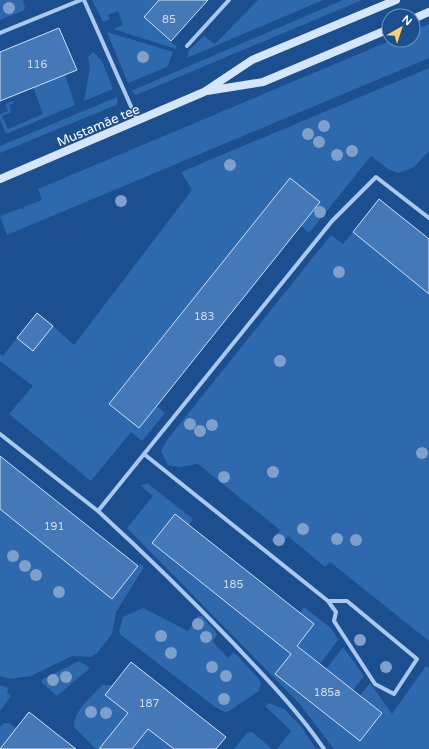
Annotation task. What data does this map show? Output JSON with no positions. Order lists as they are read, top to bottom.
{
  "streets": {
    "main road": ["Mustamäe tee"]
  },
  "house_numbers": [
    "85",
    "116",
    "183",
    "191",
    "185",
    "185a",
    "187"
  ],
  "north": "top right"
}
